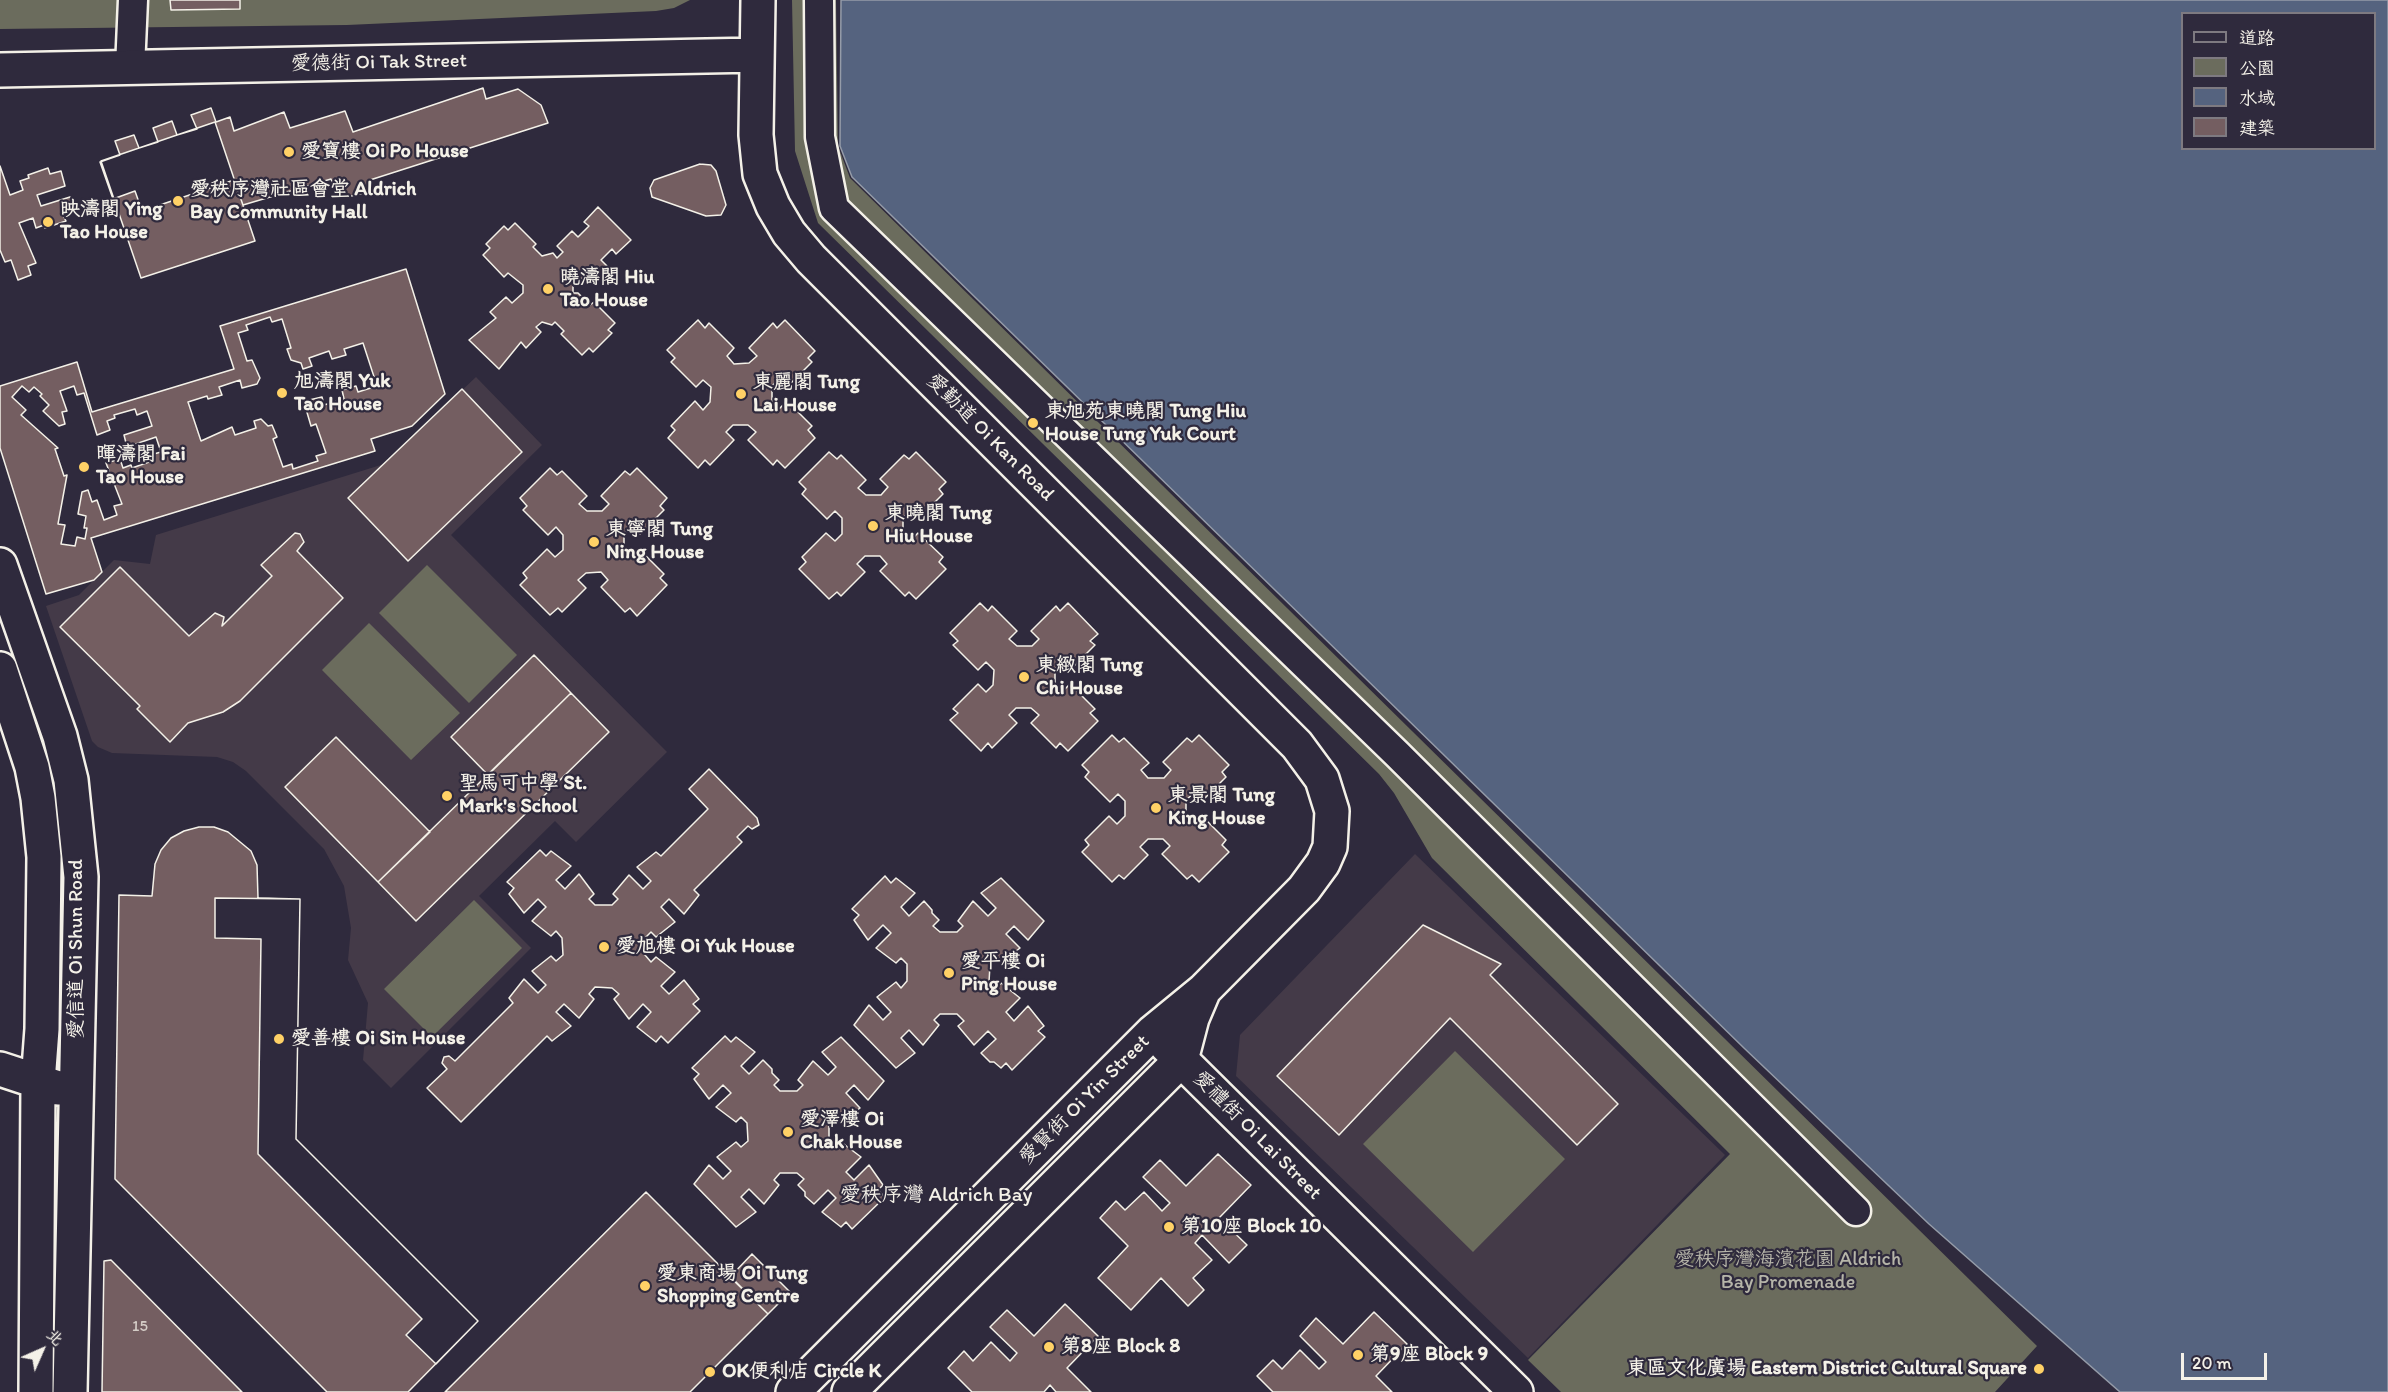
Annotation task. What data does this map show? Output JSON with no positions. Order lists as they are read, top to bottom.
{
  "streets": {
    "street": [
      "愛德街 Oi Tak Street",
      "愛勤道 Oi Kan Road",
      "愛信道 Oi Shun Road",
      "愛賢街 Oi Yin Street",
      "愛禮街 Oi Lai Street"
    ]
  },
  "crossings": [
    ["愛德街 Oi Tak Street", "愛勤道 Oi Kan Road"],
    ["愛勤道 Oi Kan Road", "愛賢街 Oi Yin Street"],
    ["愛賢街 Oi Yin Street", "愛禮街 Oi Lai Street"]
  ],
  "districts": ["愛秩序灣 Aldrich Bay"],
  "parks": ["愛秩序灣海濱花園 Aldrich Bay Promenade"],
  "places": [
    "愛寶樓 Oi Po House",
    "愛秩序灣社區會堂 Aldrich Bay Community Hall",
    "映濤閣 Ying Tao House",
    "曉濤閣 Hiu Tao House",
    "旭濤閣 Yuk Tao House",
    "東麗閣 Tung Lai House",
    "東旭苑東曉閣 Tung Hiu House Tung Yuk Court",
    "暉濤閣 Fai Tao House",
    "東曉閣 Tung Hiu House",
    "東寧閣 Tung Ning House",
    "東緻閣 Tung Chi House",
    "聖馬可中學 St. Mark's School",
    "東景閣 Tung King House",
    "愛旭樓 Oi Yuk House",
    "愛平樓 Oi Ping House",
    "愛善樓 Oi Sin House",
    "愛澤樓 Oi Chak House",
    "第10座 Block 10",
    "愛東商場 Oi Tung Shopping Centre",
    "第8座 Block 8",
    "第9座 Block 9",
    "東區文化廣場 Eastern District Cultural Square",
    "OK便利店 Circle K"
  ],
  "house_numbers": ["15"],
  "legend": [
    "道路",
    "公園",
    "水域",
    "建築"
  ],
  "scale_bar": "20 m",
  "north": "top right"
}
